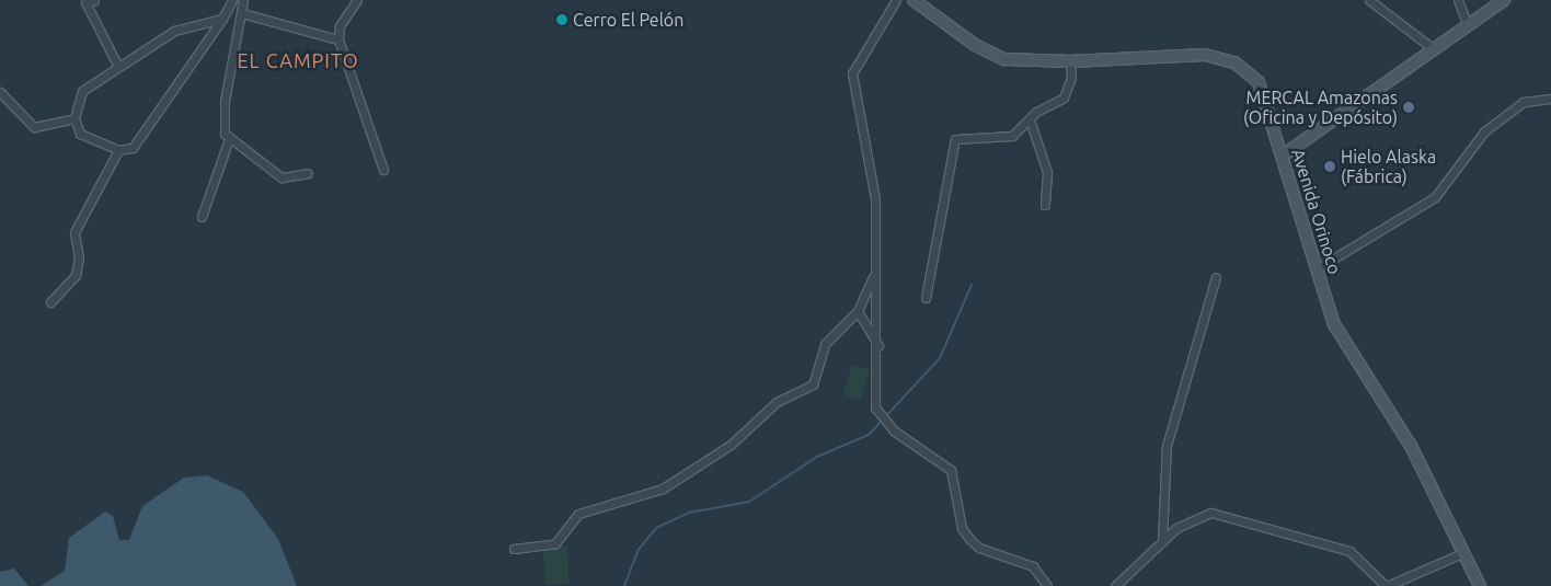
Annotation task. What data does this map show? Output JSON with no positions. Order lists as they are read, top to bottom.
{
  "streets": {
    "main road": ["Avenida Orinoco"]
  },
  "districts": ["EL CAMPITO"],
  "places": ["Cerro El Pelón", "MERCAL Amazonas (Oficina y Depósito)", "Hielo Alaska (Fábrica)"]
}
